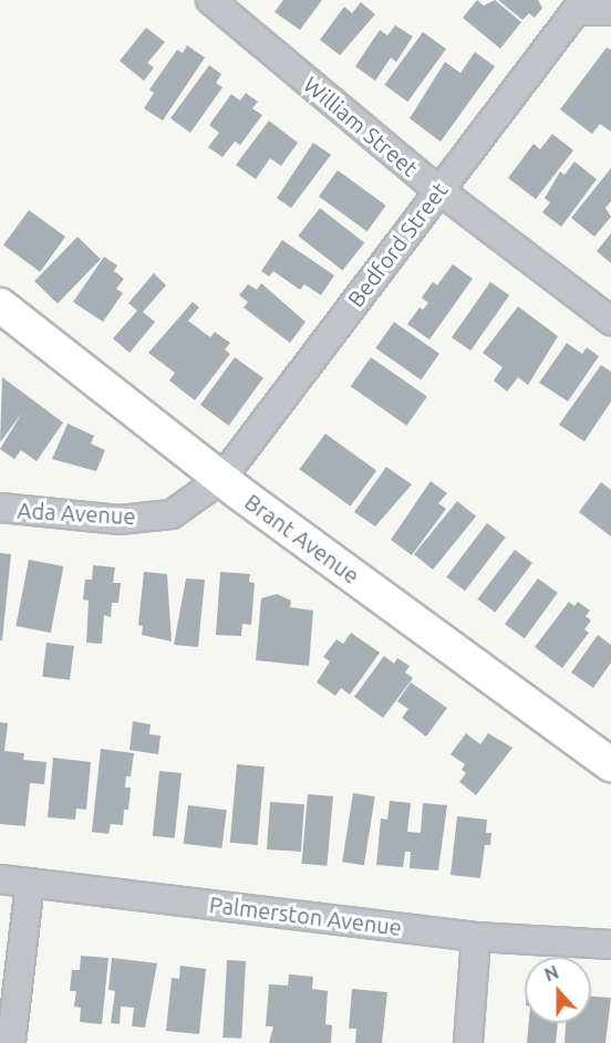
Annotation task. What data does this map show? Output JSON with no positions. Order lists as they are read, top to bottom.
{
  "streets": {
    "main road": ["Brant Avenue"],
    "street": [
      "William Street",
      "Bedford Street",
      "Ada Avenue",
      "Palmerston Avenue"
    ]
  },
  "crossings": [
    ["William Street", "Bedford Street"],
    ["Bedford Street", "Ada Avenue"],
    ["Bedford Street", "Brant Avenue"],
    ["Ada Avenue", "Brant Avenue"]
  ],
  "north": "top"
}
